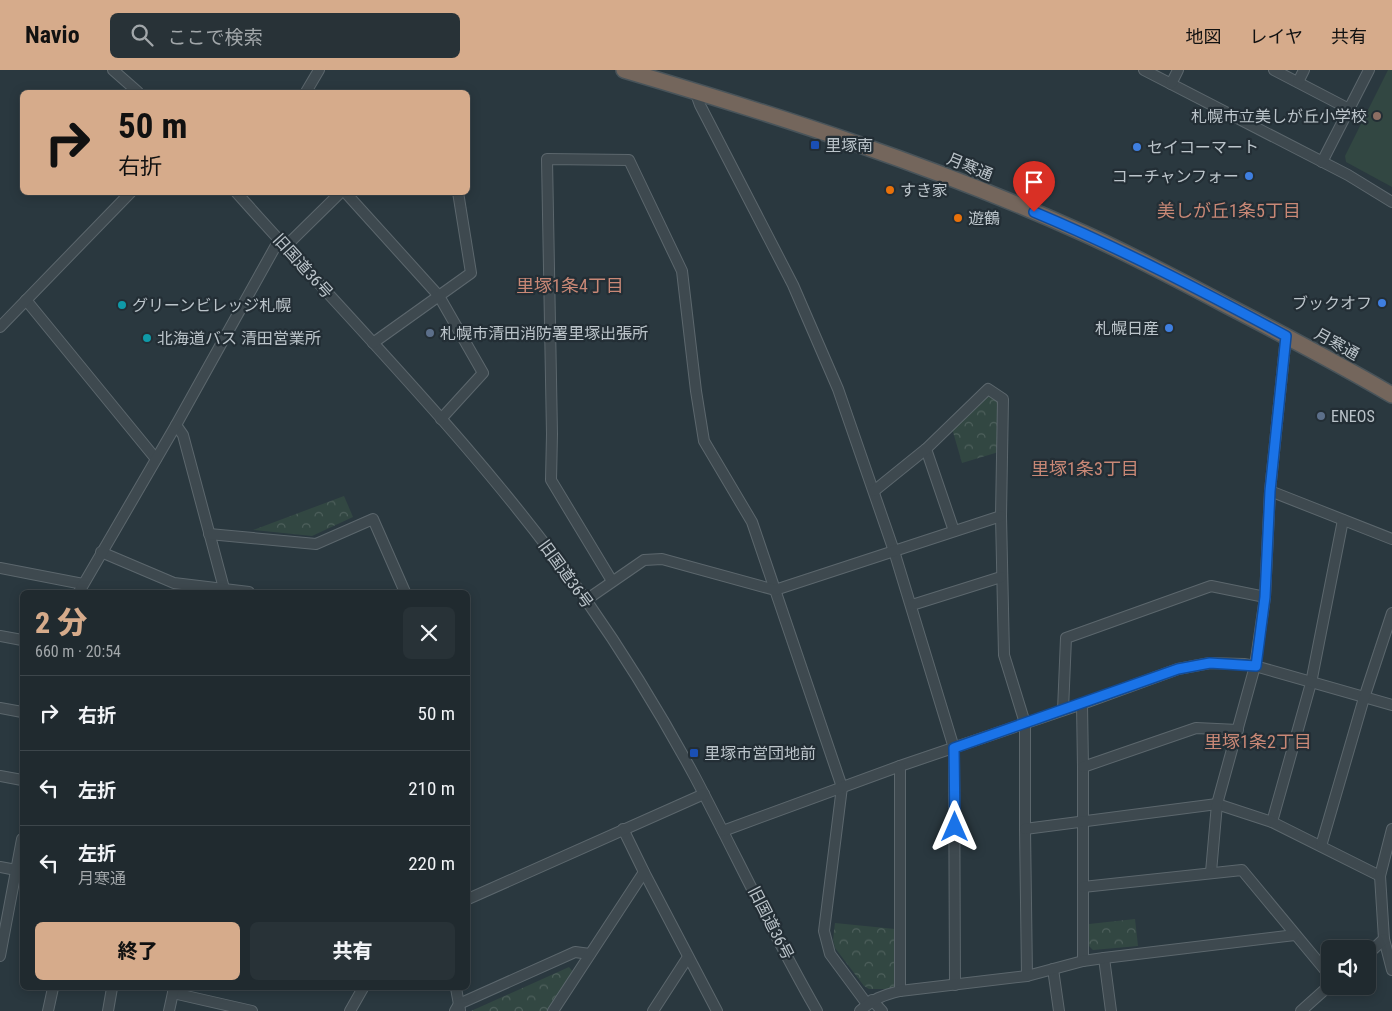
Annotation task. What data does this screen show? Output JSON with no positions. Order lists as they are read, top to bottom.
{
  "streets": {
    "highway": ["月寒通"],
    "street": ["旧国道36号"]
  },
  "districts": [
    "美しが丘1条5丁目",
    "里塚1条4丁目",
    "里塚1条3丁目",
    "里塚1条2丁目"
  ],
  "places": {
    "other": [
      "札幌市立美しが丘小学校",
      "セイコーマート",
      "コーチャンフォー",
      "すき家",
      "遊鶴",
      "ブックオフ",
      "グリーンビレッジ札幌",
      "札幌日産",
      "札幌市清田消防署里塚出張所",
      "北海道バス 清田営業所",
      "ENEOS"
    ],
    "transit": ["里塚南", "里塚市営団地前"]
  },
  "page": {
    "header": "Navio",
    "search": "ここで検索",
    "nav": ["地図", "レイヤ", "共有"],
    "turn": ["50 m", "右折"],
    "heading": ["2 分", "660 m · 20:54"],
    "list": [
      {
        "name": "右折",
        "value": "50 m"
      },
      {
        "name": "左折",
        "value": "210 m"
      },
      {
        "name": "左折",
        "note": "月寒通",
        "value": "220 m"
      }
    ],
    "buttons": ["終了", "共有"]
  }
}
